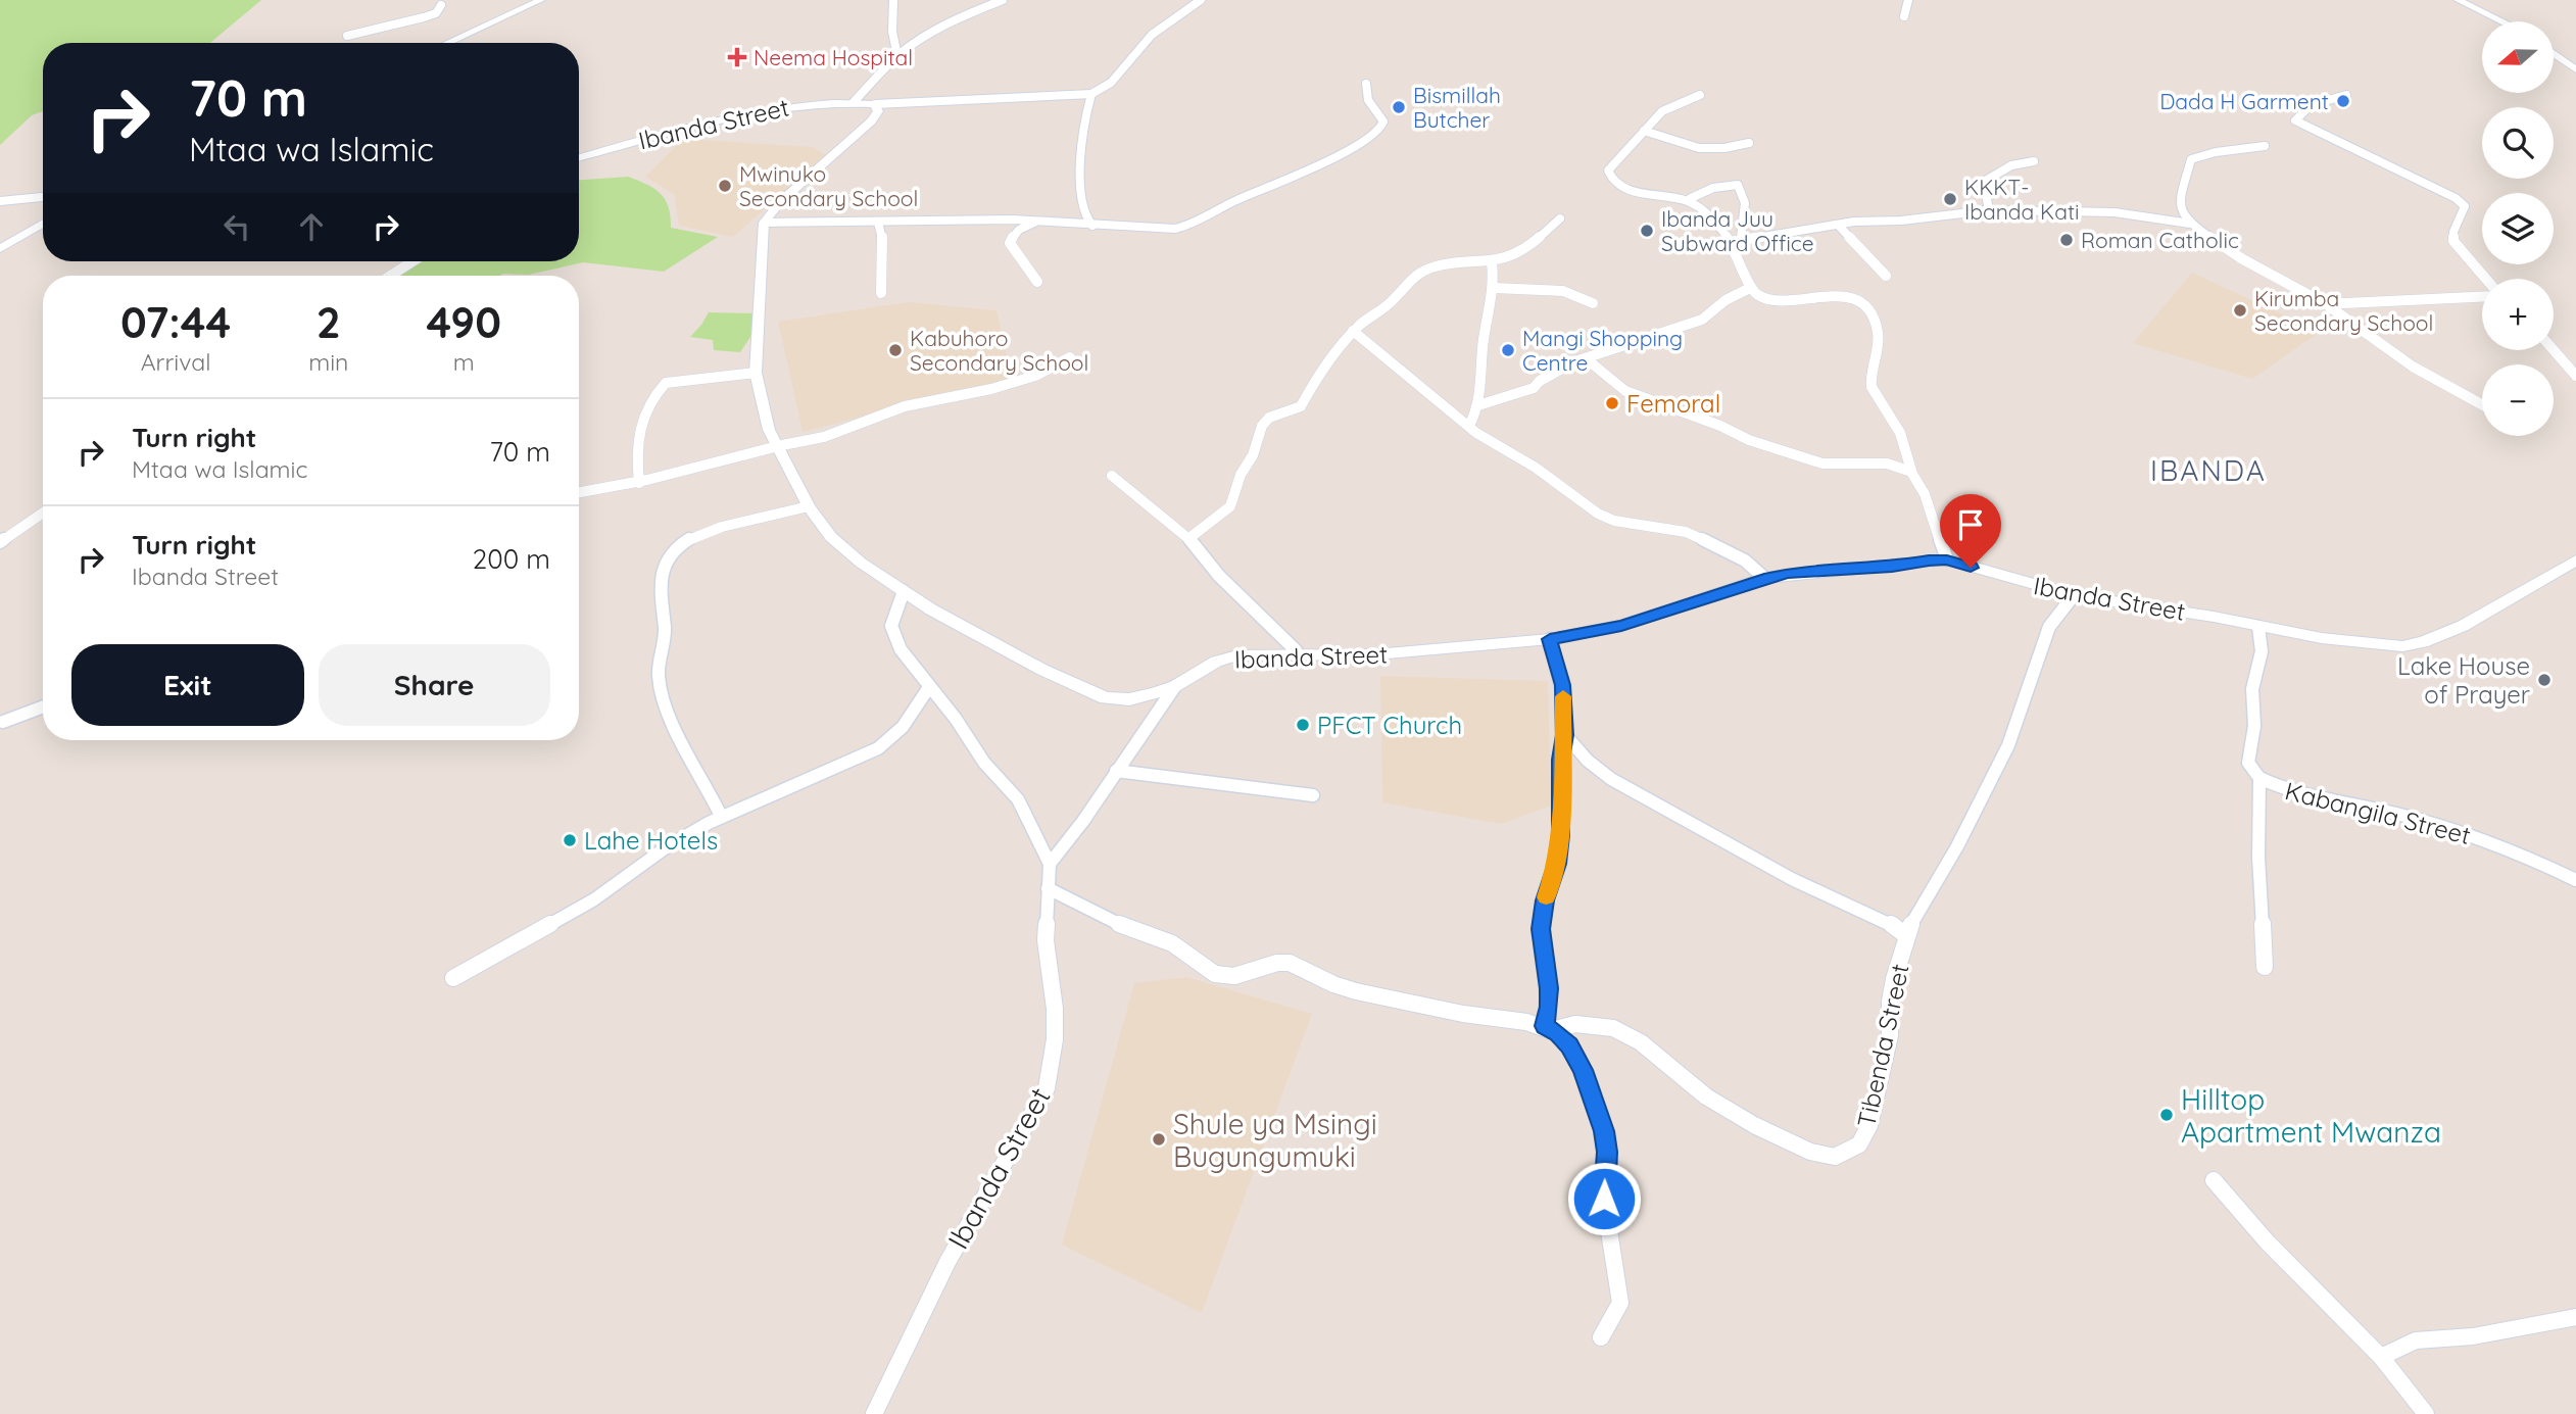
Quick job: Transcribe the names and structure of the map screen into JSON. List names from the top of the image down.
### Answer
{
  "streets": {
    "street": ["Ibanda Street", "Kabangila Street", "Tibenda Street"]
  },
  "crossings": [
    ["Ibanda Street", "Tibenda Street"]
  ],
  "districts": ["IBANDA"],
  "places": {
    "health": ["Neema Hospital"],
    "other": [
      "Dada H Garment",
      "Bismillah Butcher",
      "Mwinuko Secondary School",
      "KKKT- Ibanda Kati",
      "Ibanda Juu Subward Office",
      "Roman Catholic",
      "Kirumba Secondary School",
      "Kabuhoro Secondary School",
      "Mangi Shopping Centre",
      "Femoral",
      "Lake House of Prayer",
      "PFCT Church",
      "Lahe Hotels",
      "Hilltop Apartment Mwanza",
      "Shule ya Msingi Bugungumuki"
    ]
  },
  "north": "left",
  "page": {
    "map_buttons": ["+", "−"],
    "turn": ["70 m", "Mtaa wa Islamic"],
    "eta": [
      "07:44",
      "Arrival",
      "2",
      "min",
      "490",
      "m"
    ],
    "list": [
      {
        "name": "Turn right",
        "note": "Mtaa wa Islamic",
        "value": "70 m"
      },
      {
        "name": "Turn right",
        "note": "Ibanda Street",
        "value": "200 m"
      }
    ],
    "buttons": ["Exit", "Share"]
  }
}
